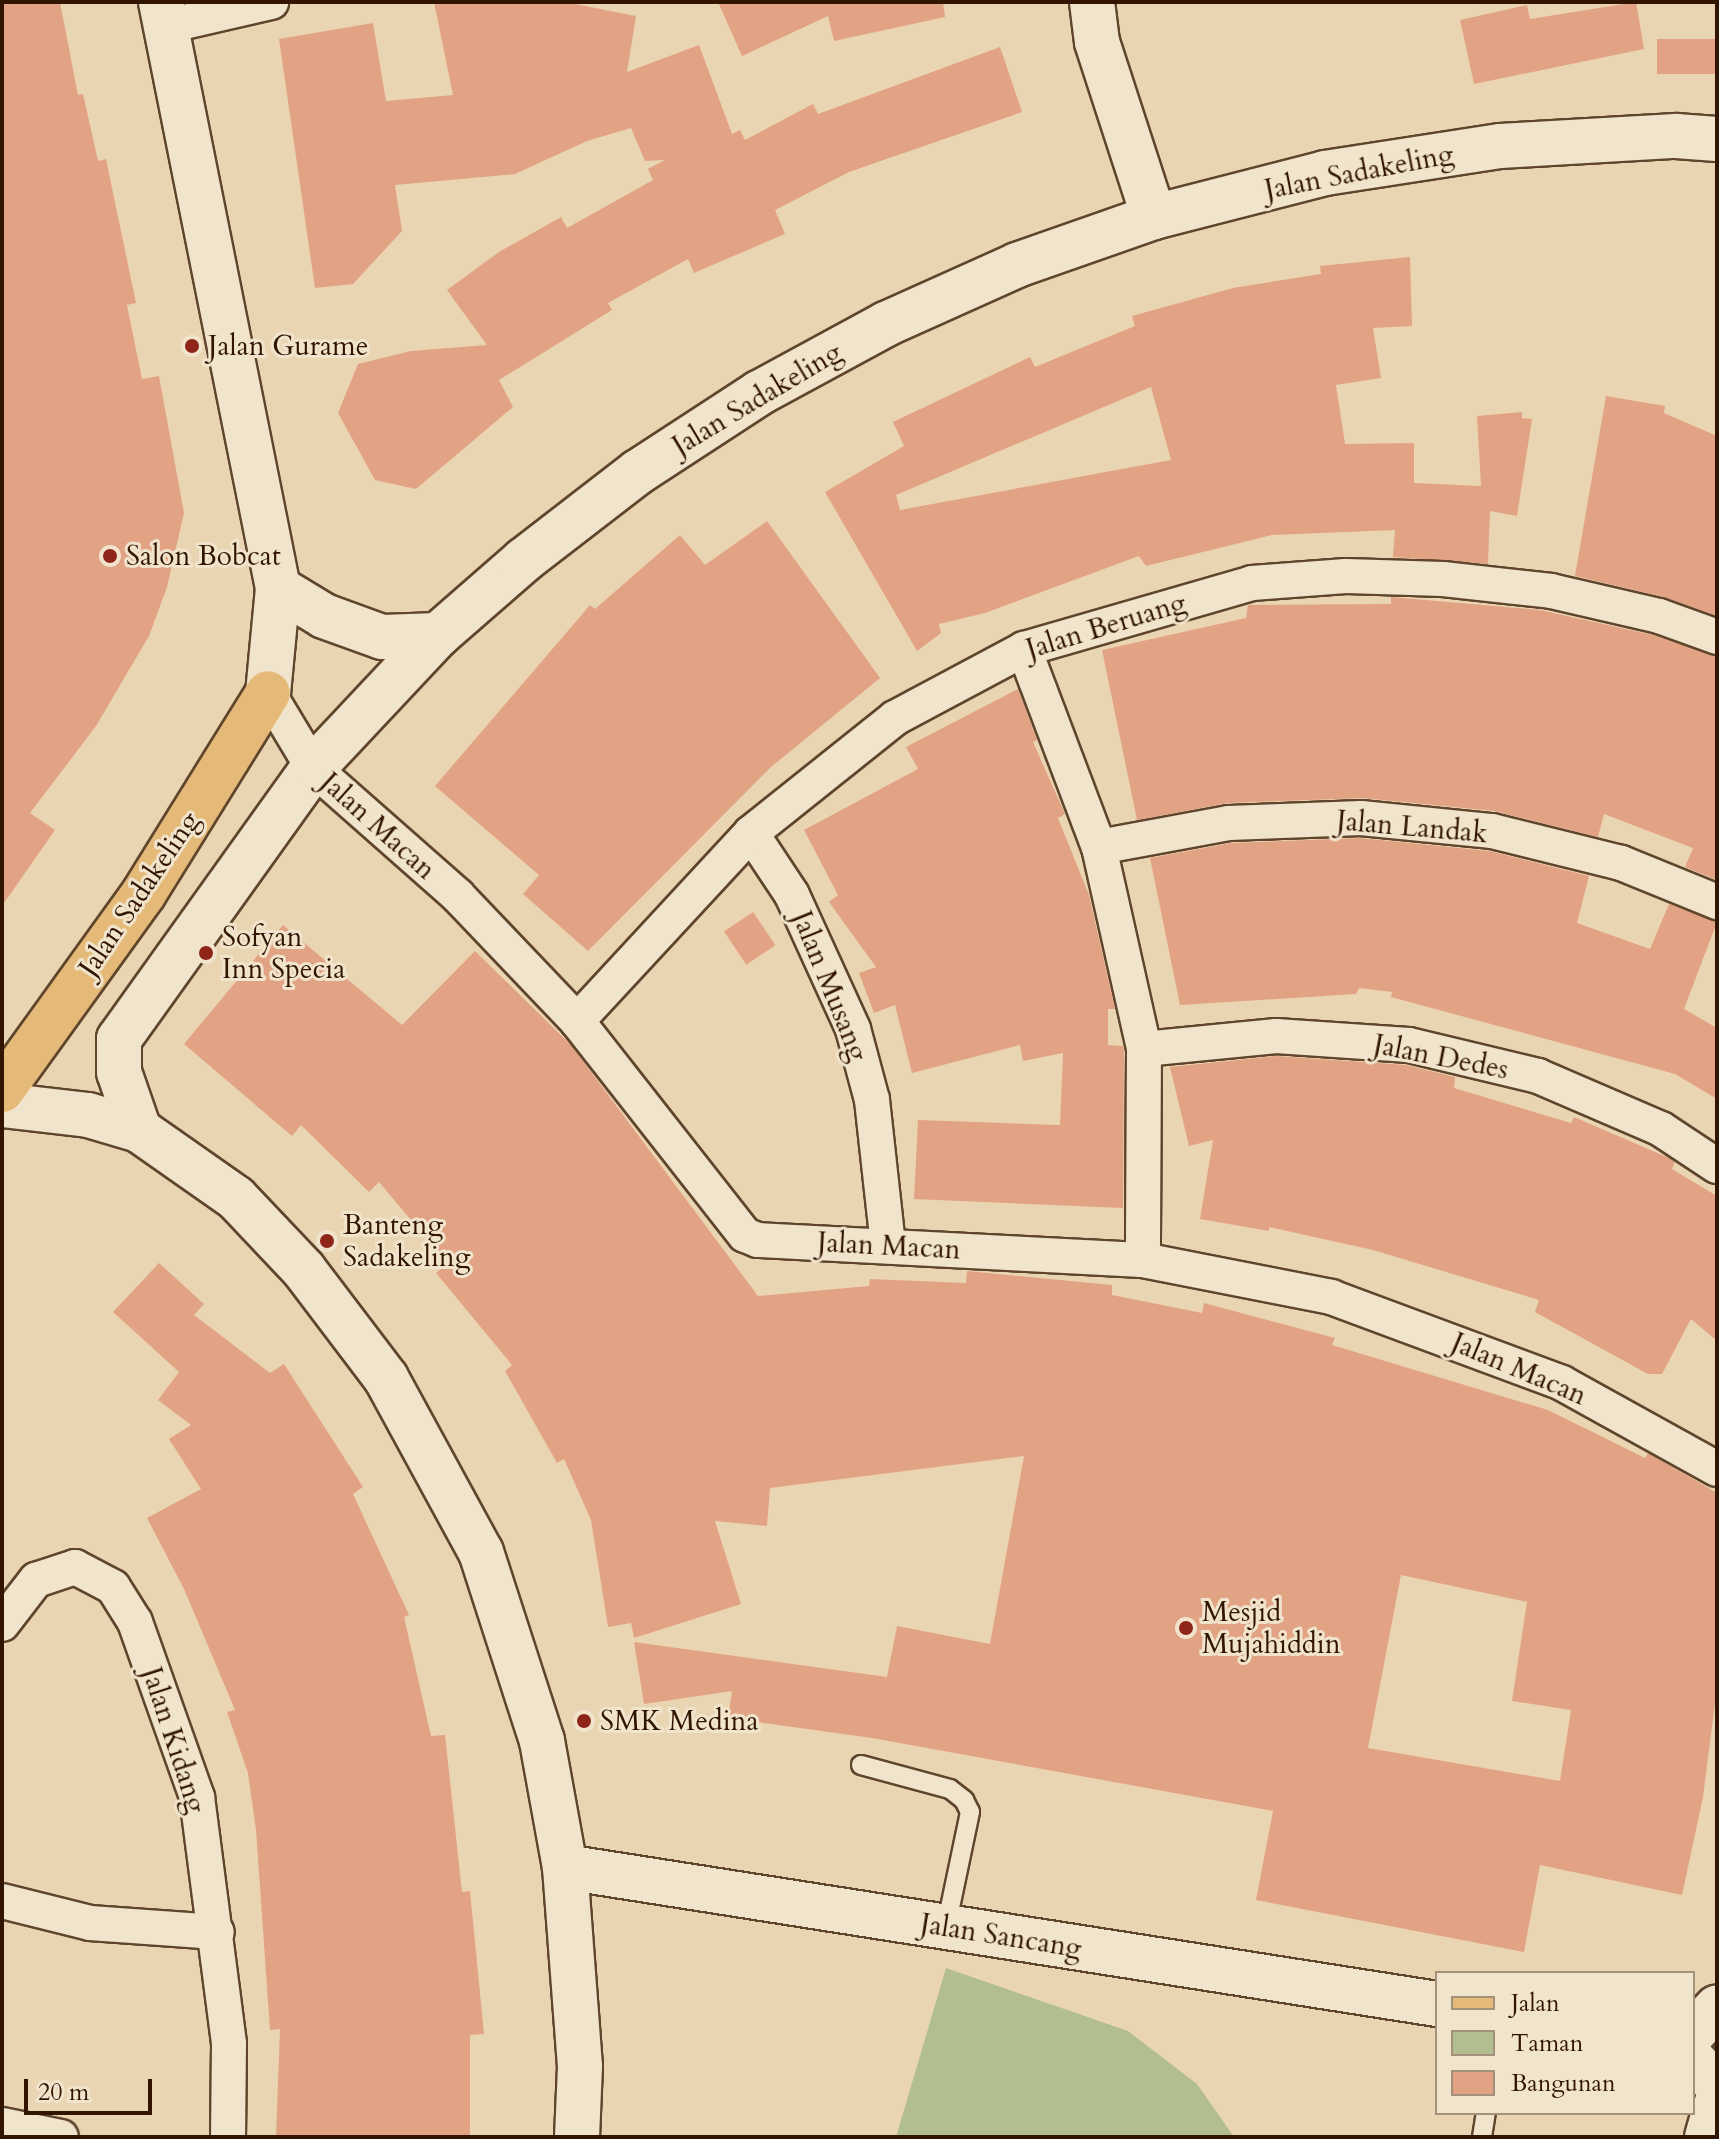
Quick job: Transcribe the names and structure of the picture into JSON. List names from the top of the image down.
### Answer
{
  "streets": {
    "main road": ["Jalan Sadakeling"],
    "street": [
      "Jalan Beruang",
      "Jalan Macan",
      "Jalan Landak",
      "Jalan Musang",
      "Jalan Dedes",
      "Jalan Kidang",
      "Jalan Sancang"
    ]
  },
  "crossings": [
    ["Jalan Sadakeling", "Jalan Macan"],
    ["Jalan Beruang", "Jalan Macan"],
    ["Jalan Beruang", "Jalan Musang"],
    ["Jalan Macan", "Jalan Musang"]
  ],
  "places": [
    "Jalan Gurame",
    "Salon Bobcat",
    "Sofyan Inn Specia",
    "Banteng Sadakeling",
    "Mesjid Mujahiddin",
    "SMK Medina"
  ],
  "legend": ["Jalan", "Taman", "Bangunan"],
  "scale_bar": "20 m"
}
